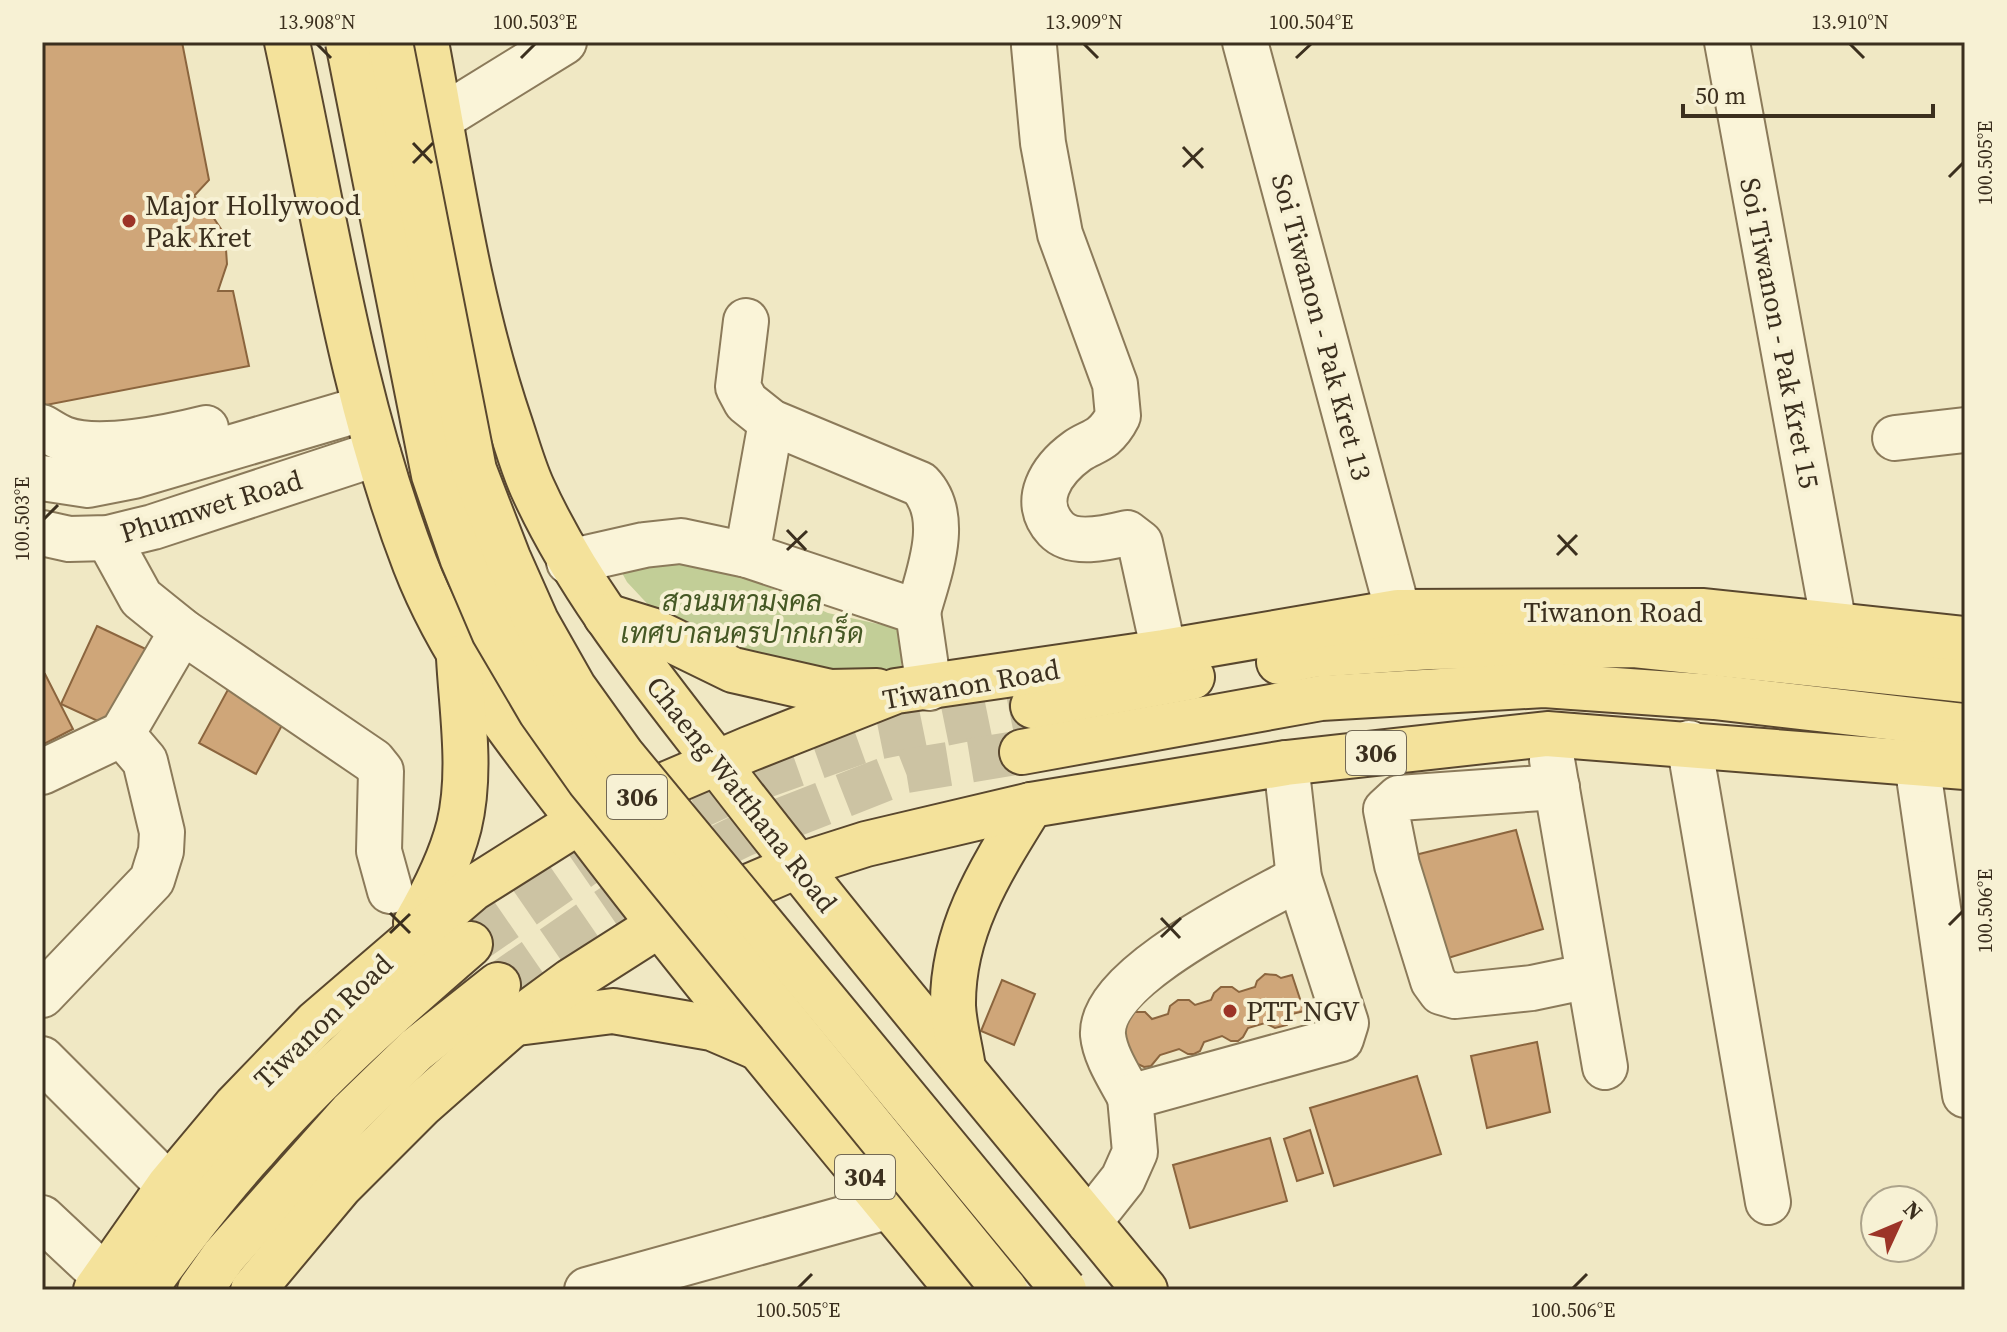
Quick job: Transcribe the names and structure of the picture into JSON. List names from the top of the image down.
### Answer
{
  "streets": {
    "main road": [
      "Tiwanon Road",
      "306",
      "Chaeng Watthana Road",
      "304"
    ],
    "street": ["Soi Tiwanon - Pak Kret 13", "Soi Tiwanon - Pak Kret 15", "Phumwet Road"]
  },
  "crossings": [
    ["Soi Tiwanon - Pak Kret 13", "Tiwanon Road"],
    ["Soi Tiwanon - Pak Kret 15", "Tiwanon Road"],
    ["Tiwanon Road", "Chaeng Watthana Road"],
    ["Tiwanon Road", "304"],
    ["306", "Chaeng Watthana Road"],
    ["306", "304"]
  ],
  "parks": ["สวนมหามงคล เทศบาลนครปากเกร็ด"],
  "places": ["Major Hollywood Pak Kret", "PTT NGV"],
  "scale_bar": "50 m",
  "north": "top right",
  "coordinates": [
    "13.908°N",
    "100.503°E",
    "13.909°N",
    "100.504°E",
    "13.910°N",
    "100.505°E",
    "100.506°E"
  ]
}
